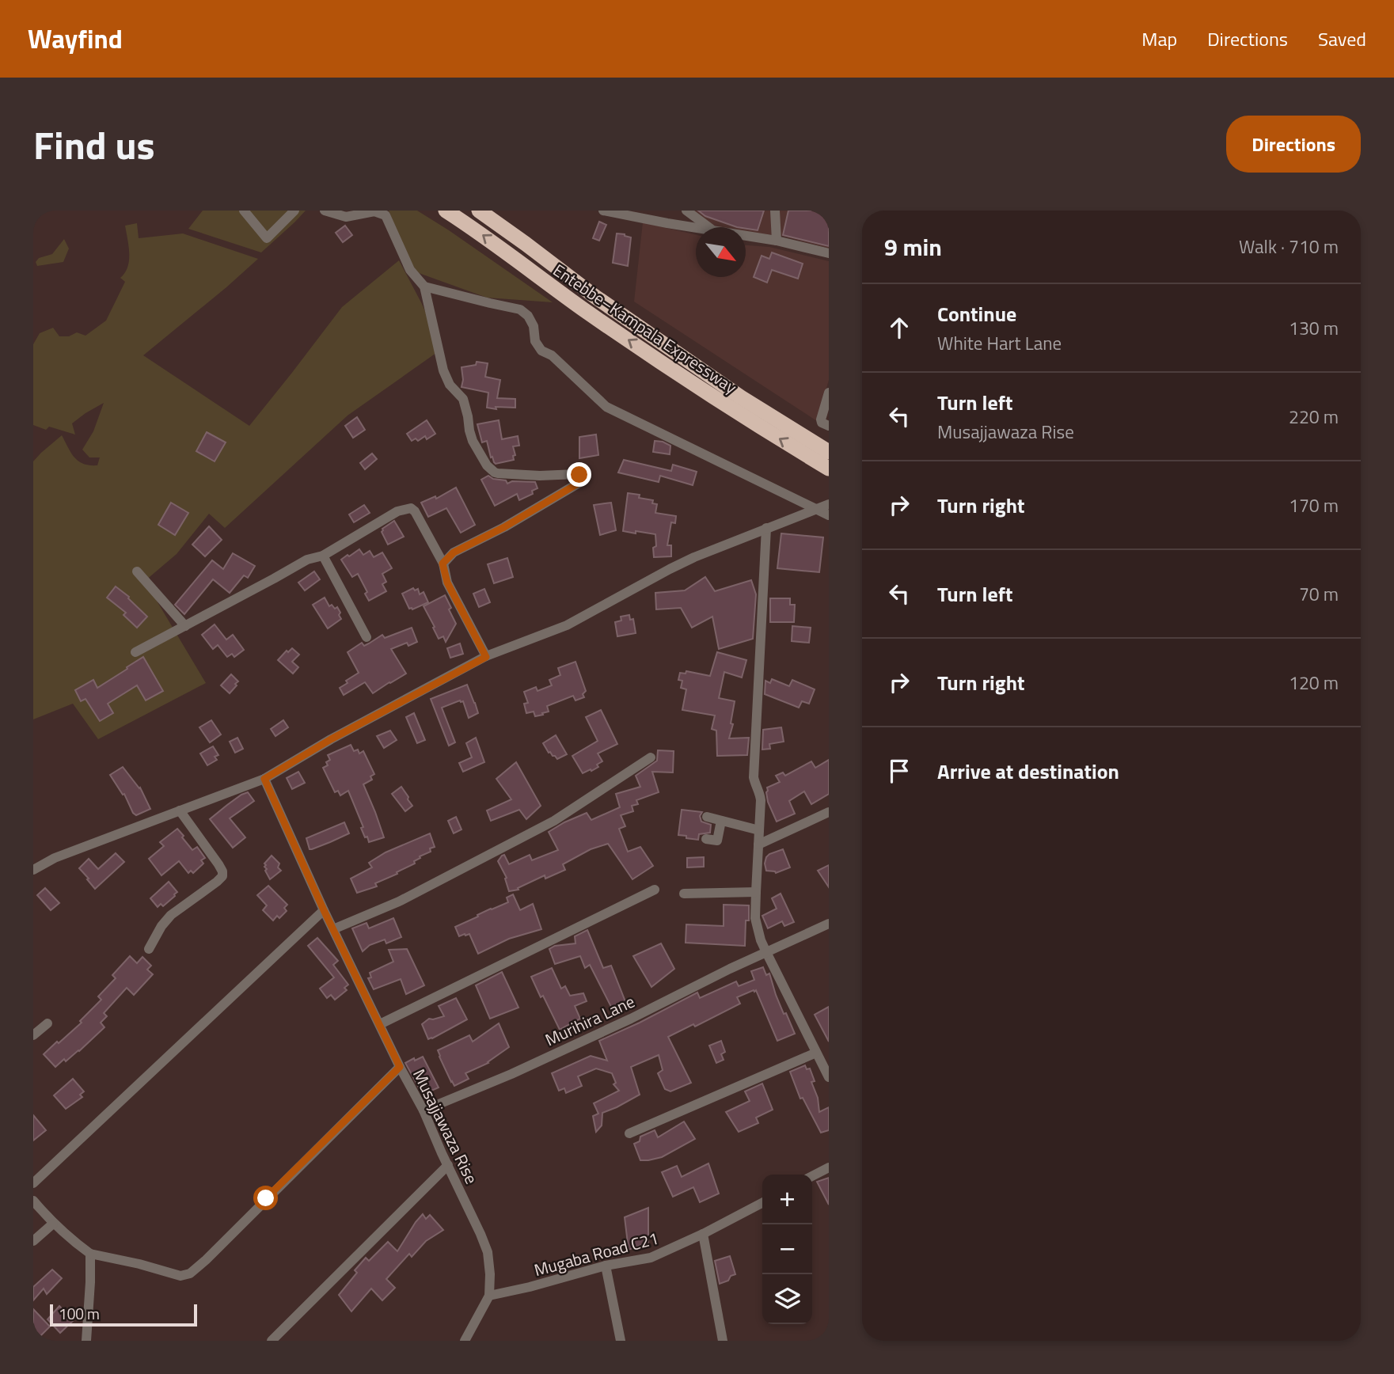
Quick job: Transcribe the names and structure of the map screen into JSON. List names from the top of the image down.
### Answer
{
  "streets": {
    "highway": ["Entebbe–Kampala Expressway"],
    "street": ["Murihira Lane", "Musajjawaza Rise", "Mugaba Road C21"]
  },
  "crossings": [
    ["Murihira Lane", "Musajjawaza Rise"],
    ["Musajjawaza Rise", "Mugaba Road C21"]
  ],
  "scale_bar": "100 m",
  "north": "bottom right",
  "page": {
    "header": "Wayfind",
    "nav": ["Map", "Directions", "Saved"],
    "title": "Find us",
    "buttons": "Directions",
    "heading": ["9 min", "Walk · 710 m"],
    "list": [
      ["Continue", "White Hart Lane", "130 m"],
      ["Turn left", "Musajjawaza Rise", "220 m"],
      ["Turn right", "170 m"],
      ["Turn left", "70 m"],
      ["Turn right", "120 m"],
      "Arrive at destination"
    ],
    "map_buttons": ["+", "−"],
    "scale": "100 m"
  }
}
